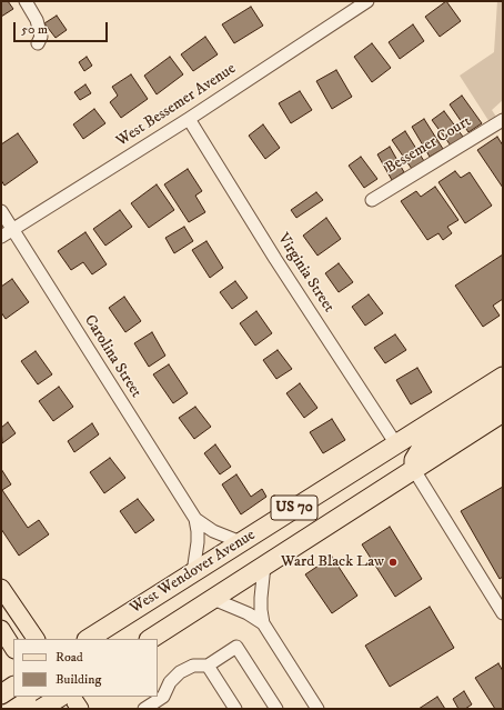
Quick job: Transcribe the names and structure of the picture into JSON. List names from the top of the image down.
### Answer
{
  "streets": {
    "highway": ["US 70", "West Wendover Avenue"],
    "street": [
      "West Bessemer Avenue",
      "Bessemer Court",
      "Virginia Street",
      "Carolina Street"
    ]
  },
  "crossings": [
    ["West Bessemer Avenue", "Virginia Street"],
    ["West Bessemer Avenue", "Carolina Street"],
    ["Virginia Street", "West Wendover Avenue"],
    ["Carolina Street", "West Wendover Avenue"]
  ],
  "places": ["Ward Black Law"],
  "legend": ["Road", "Building"],
  "scale_bar": "50 m"
}
